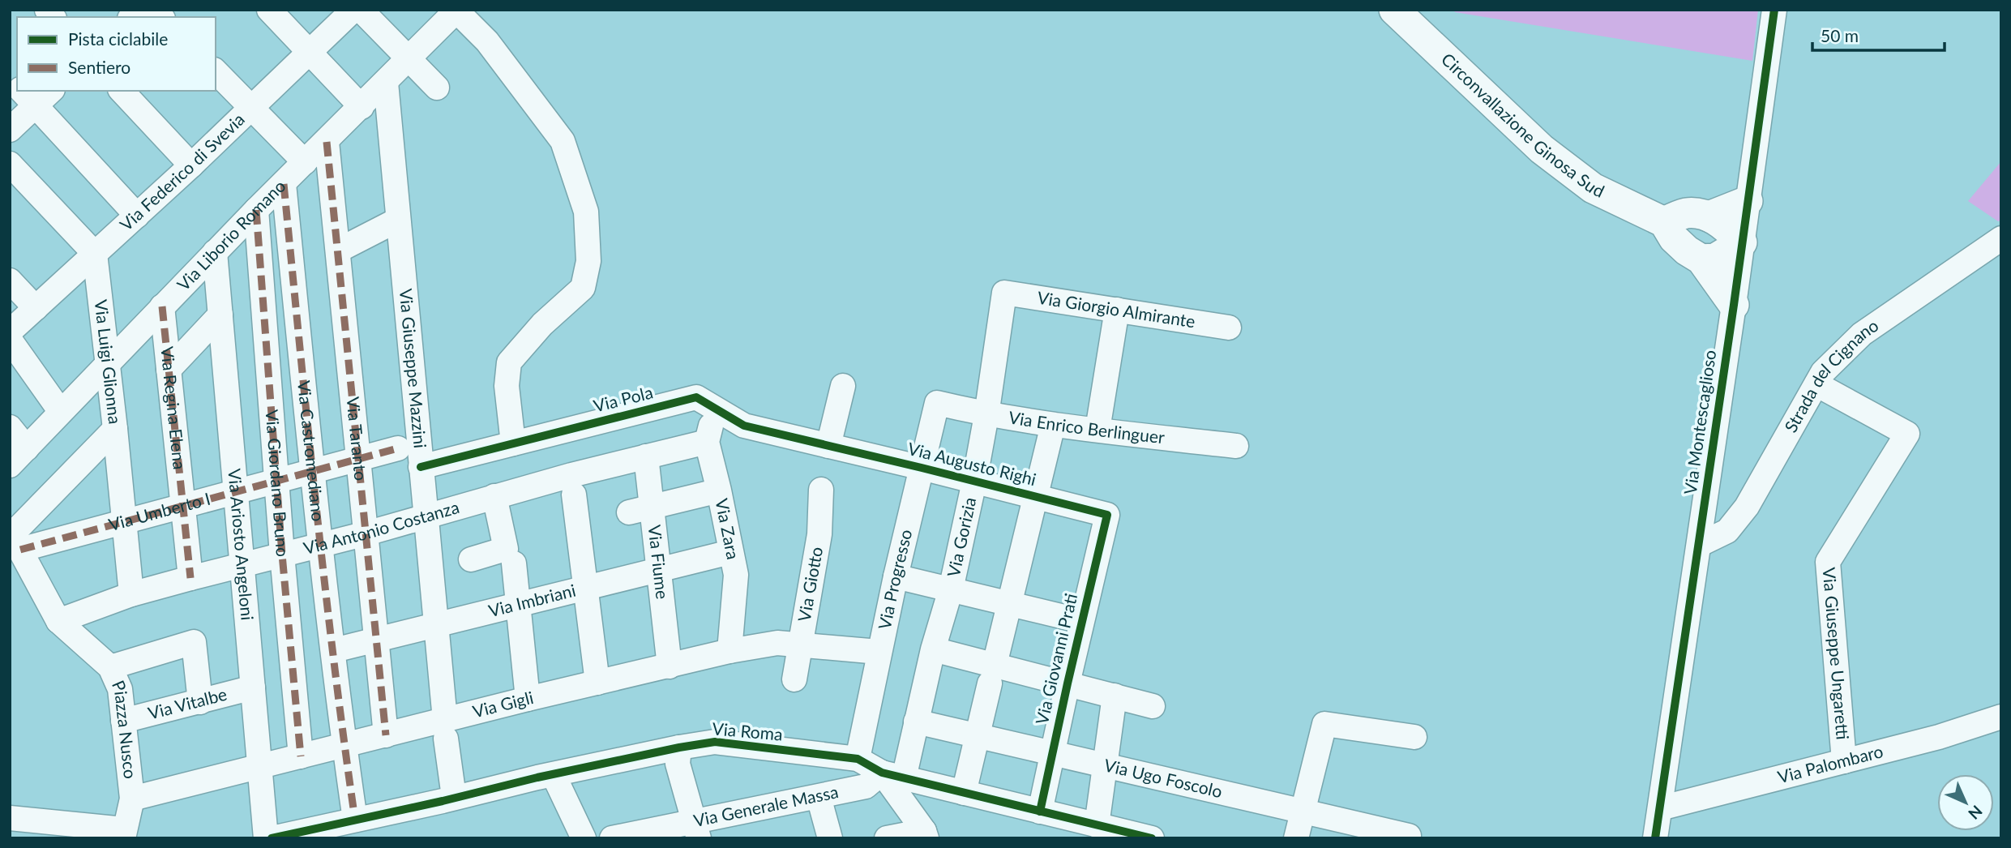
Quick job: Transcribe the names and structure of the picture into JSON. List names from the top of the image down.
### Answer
{
  "streets": {
    "main road": ["Circonvallazione Ginosa Sud"],
    "street": [
      "Via Federico di Svevia",
      "Via Liborio Romano",
      "Via Giorgio Almirante",
      "Via Luigi Glionna",
      "Via Giuseppe Mazzini",
      "Strada del Cignano",
      "Via Pola",
      "Via Regina Elena",
      "Via Montescaglioso",
      "Via Enrico Berlinguer",
      "Via Taranto",
      "Via Castromediano",
      "Via Augusto Righi",
      "Via Giordano Bruno",
      "Via Umberto I",
      "Via Antonio Costanza",
      "Via Zara",
      "Via Gorizia",
      "Via Ariosto Angeloni",
      "Via Fiume",
      "Via Progresso",
      "Via Giotto",
      "Via Imbriani",
      "Via Giuseppe Ungaretti",
      "Via Giovanni Prati",
      "Via Vitalbe",
      "Via Gigli",
      "Piazza Nusco",
      "Via Roma",
      "Via Palombaro",
      "Via Ugo Foscolo",
      "Via Generale Massa"
    ]
  },
  "crossings": [
    ["Circonvallazione Ginosa Sud", "Via Montescaglioso"],
    ["Via Federico di Svevia", "Via Luigi Glionna"],
    ["Via Liborio Romano", "Via Luigi Glionna"],
    ["Via Liborio Romano", "Via Giuseppe Mazzini"],
    ["Via Liborio Romano", "Via Regina Elena"],
    ["Via Liborio Romano", "Via Taranto"],
    ["Via Liborio Romano", "Via Castromediano"],
    ["Via Liborio Romano", "Via Giordano Bruno"],
    ["Via Liborio Romano", "Via Ariosto Angeloni"],
    ["Via Giorgio Almirante", "Via Gorizia"],
    ["Via Luigi Glionna", "Via Umberto I"],
    ["Via Luigi Glionna", "Via Antonio Costanza"],
    ["Via Giuseppe Mazzini", "Via Pola"],
    ["Via Giuseppe Mazzini", "Via Antonio Costanza"],
    ["Via Giuseppe Mazzini", "Via Imbriani"],
    ["Via Giuseppe Mazzini", "Via Gigli"],
    ["Via Giuseppe Mazzini", "Via Roma"],
    ["Strada del Cignano", "Via Montescaglioso"],
    ["Strada del Cignano", "Via Giuseppe Ungaretti"],
    ["Via Pola", "Via Augusto Righi"],
    ["Via Pola", "Via Zara"],
    ["Via Regina Elena", "Via Umberto I"],
    ["Via Regina Elena", "Via Antonio Costanza"],
    ["Via Montescaglioso", "Via Palombaro"],
    ["Via Enrico Berlinguer", "Via Gorizia"],
    ["Via Enrico Berlinguer", "Via Progresso"],
    ["Via Taranto", "Via Umberto I"],
    ["Via Taranto", "Via Antonio Costanza"],
    ["Via Taranto", "Via Imbriani"],
    ["Via Taranto", "Via Gigli"],
    ["Via Castromediano", "Via Umberto I"],
    ["Via Castromediano", "Via Antonio Costanza"],
    ["Via Castromediano", "Via Imbriani"],
    ["Via Castromediano", "Via Gigli"],
    ["Via Castromediano", "Via Roma"],
    ["Via Augusto Righi", "Via Gorizia"],
    ["Via Augusto Righi", "Via Progresso"],
    ["Via Augusto Righi", "Via Giovanni Prati"],
    ["Via Giordano Bruno", "Via Umberto I"],
    ["Via Giordano Bruno", "Via Antonio Costanza"],
    ["Via Giordano Bruno", "Via Gigli"],
    ["Via Umberto I", "Via Ariosto Angeloni"],
    ["Via Umberto I", "Piazza Nusco"],
    ["Via Antonio Costanza", "Via Zara"],
    ["Via Antonio Costanza", "Via Ariosto Angeloni"],
    ["Via Antonio Costanza", "Via Fiume"],
    ["Via Antonio Costanza", "Piazza Nusco"],
    ["Via Zara", "Via Imbriani"],
    ["Via Zara", "Via Gigli"],
    ["Via Gorizia", "Via Roma"],
    ["Via Gorizia", "Via Ugo Foscolo"],
    ["Via Gorizia", "Via Generale Massa"],
    ["Via Ariosto Angeloni", "Via Vitalbe"],
    ["Via Ariosto Angeloni", "Via Gigli"],
    ["Via Fiume", "Via Imbriani"],
    ["Via Fiume", "Via Gigli"],
    ["Via Progresso", "Via Gigli"],
    ["Via Progresso", "Via Roma"],
    ["Via Giotto", "Via Gigli"],
    ["Via Giuseppe Ungaretti", "Via Palombaro"],
    ["Via Giovanni Prati", "Via Roma"],
    ["Via Giovanni Prati", "Via Ugo Foscolo"],
    ["Via Vitalbe", "Piazza Nusco"],
    ["Via Gigli", "Piazza Nusco"],
    ["Via Roma", "Via Generale Massa"]
  ],
  "legend": ["Pista ciclabile", "Sentiero"],
  "scale_bar": "50 m",
  "north": "bottom right"
}
